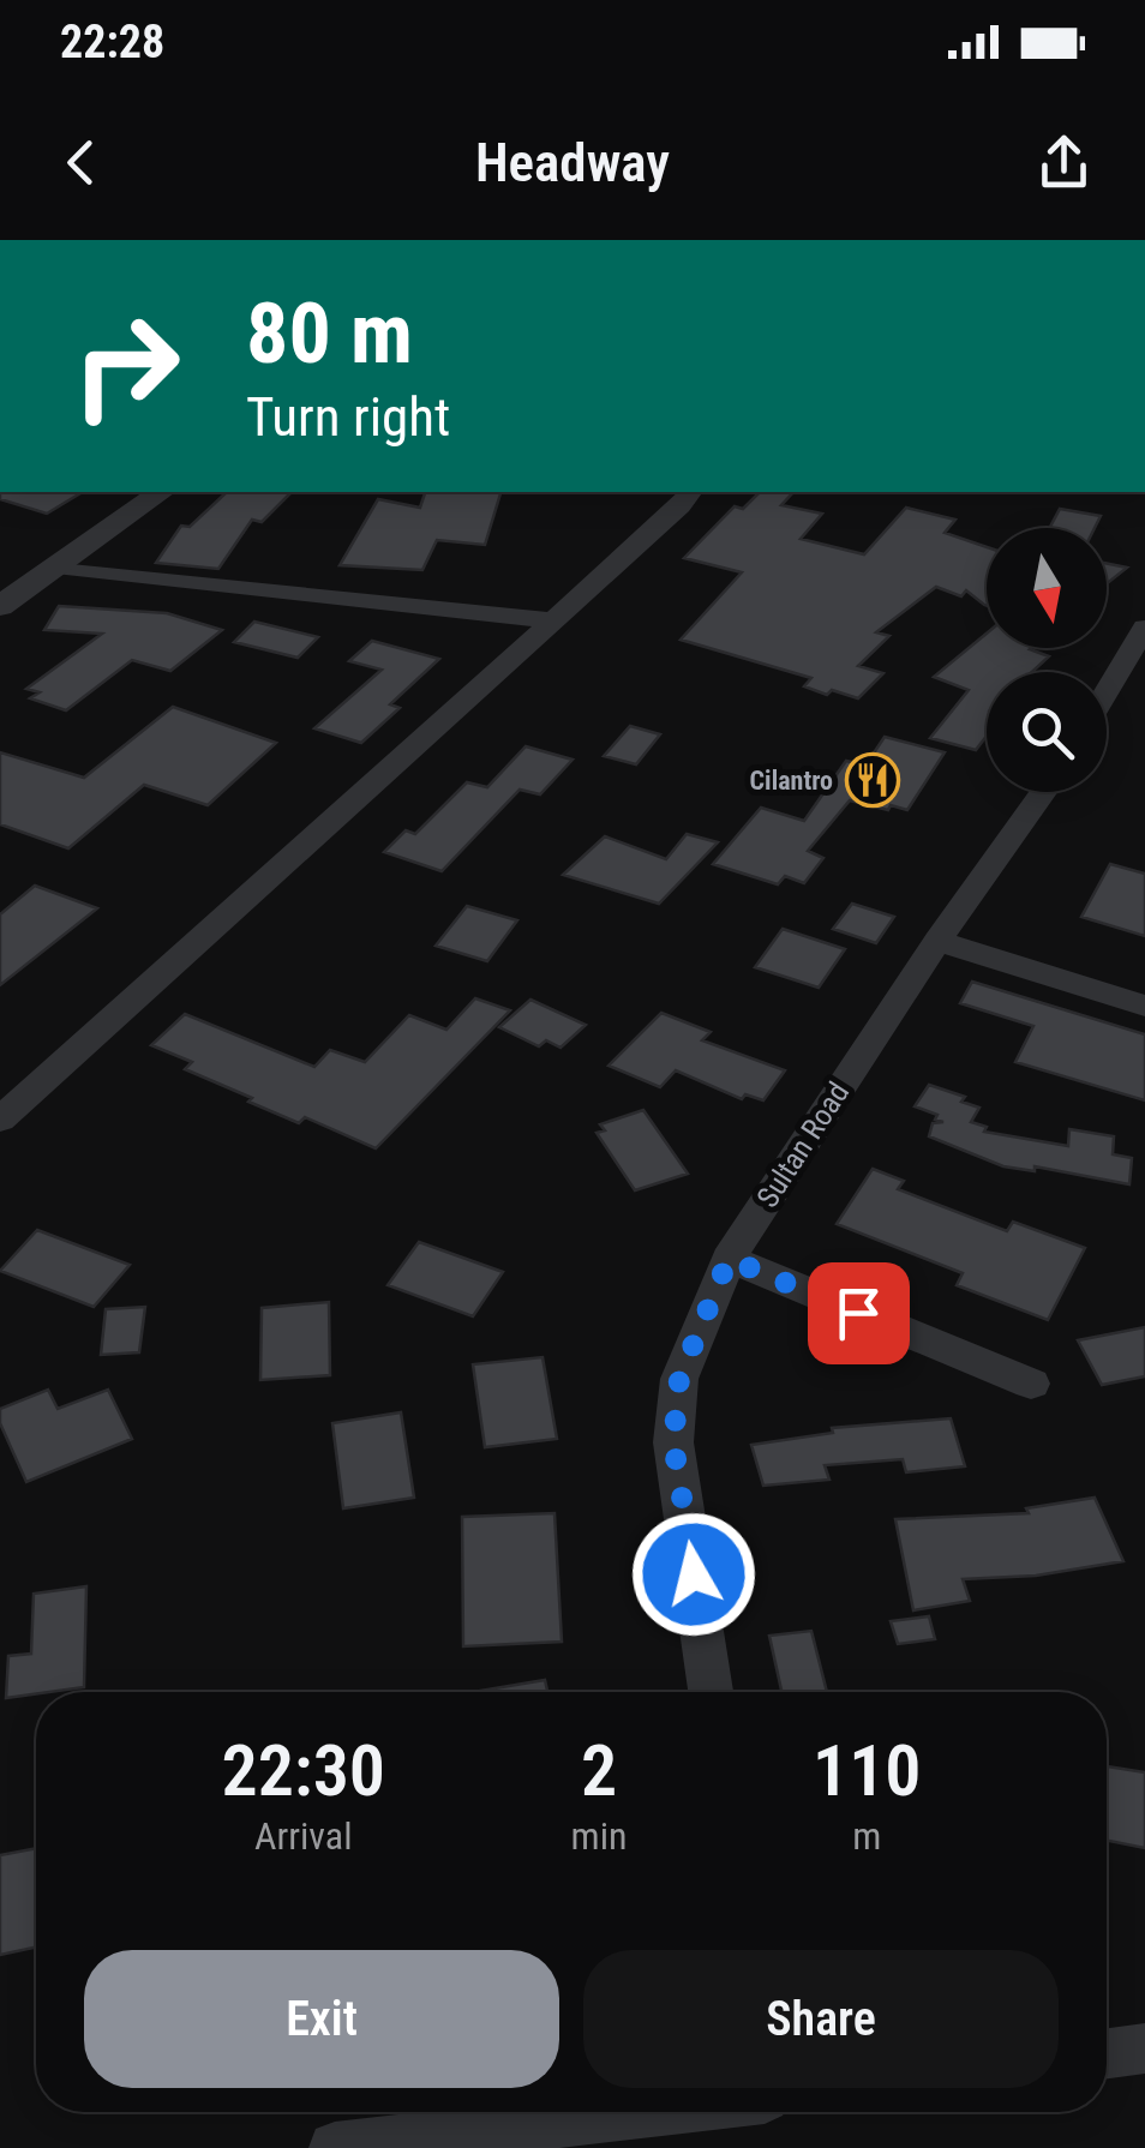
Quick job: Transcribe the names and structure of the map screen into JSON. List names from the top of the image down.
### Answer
{
  "streets": {
    "street": ["Sultan Road"]
  },
  "places": {
    "restaurant": ["Cilantro"]
  },
  "north": "bottom",
  "page": {
    "status": "22:28",
    "header": "Headway",
    "turn": ["80 m", "Turn right"],
    "eta": [
      "22:30",
      "Arrival",
      "2",
      "min",
      "110",
      "m"
    ],
    "buttons": ["Exit", "Share"]
  }
}
